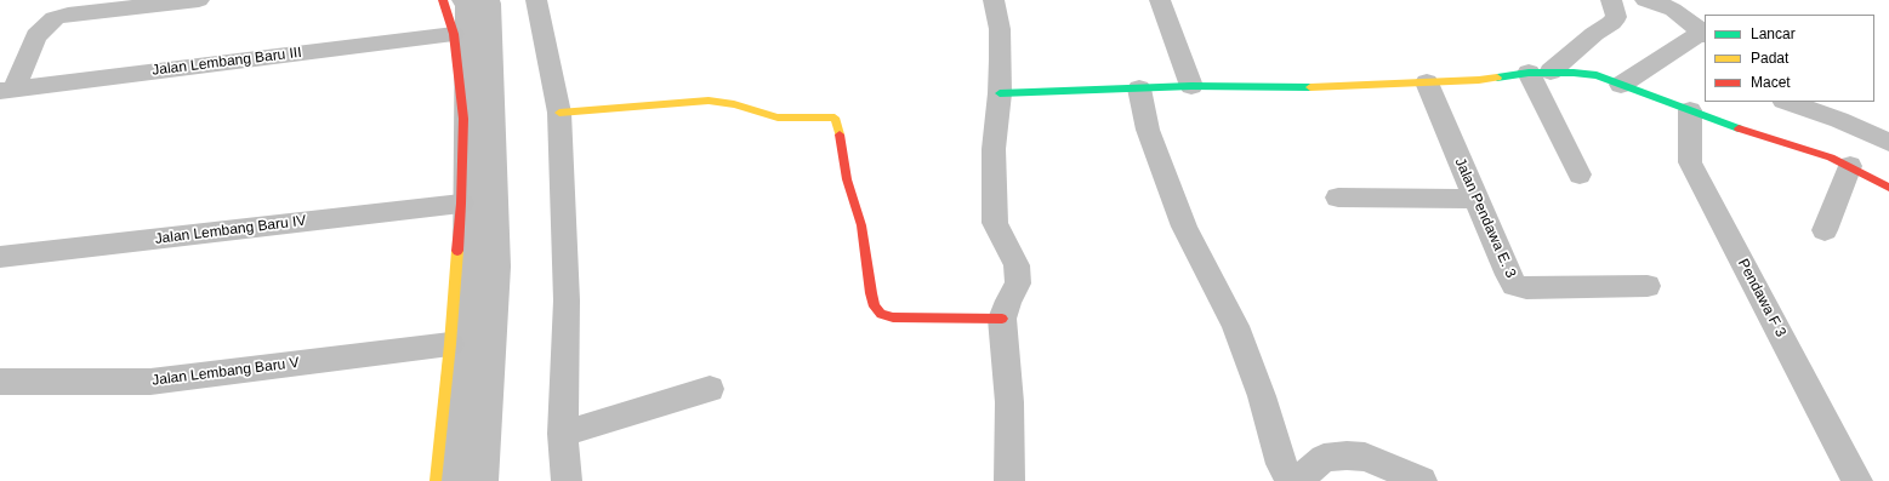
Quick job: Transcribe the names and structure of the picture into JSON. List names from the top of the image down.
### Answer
{
  "streets": {
    "street": [
      "Jalan Lembang Baru III",
      "Jalan Pendawa E. 3",
      "Jalan Lembang Baru IV",
      "Pendawa F 3",
      "Jalan Lembang Baru V"
    ]
  },
  "legend": ["Lancar", "Padat", "Macet"]
}
